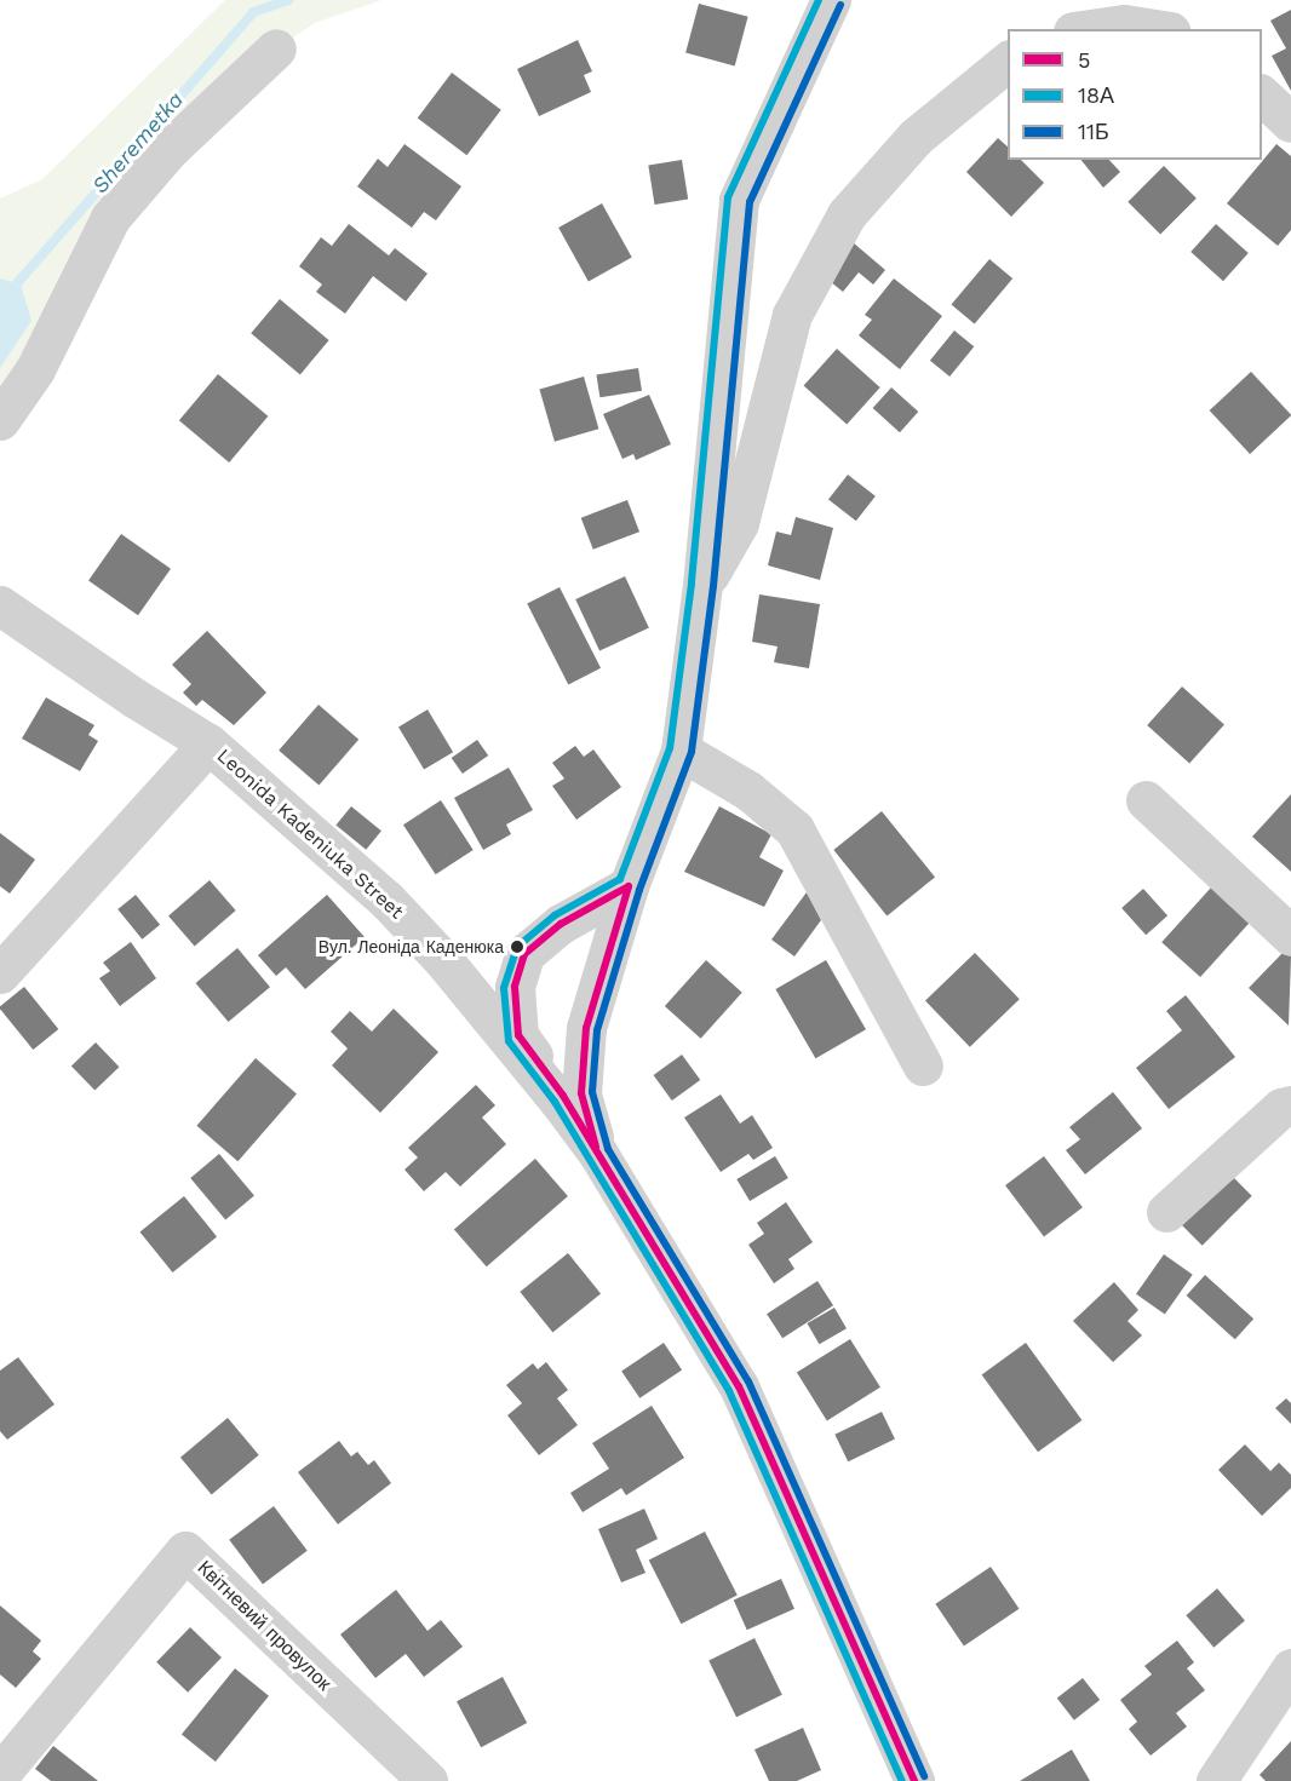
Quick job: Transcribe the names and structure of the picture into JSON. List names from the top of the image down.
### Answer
{
  "streets": {
    "street": ["Leonida Kadeniuka Street", "Квітневий провулок"]
  },
  "water": ["Sheremetka"],
  "places": ["Вул. Леоніда Каденюка"],
  "lines": ["transit line 18А", "transit line 11Б", "transit line 5"],
  "legend": ["5", "18А", "11Б"]
}
